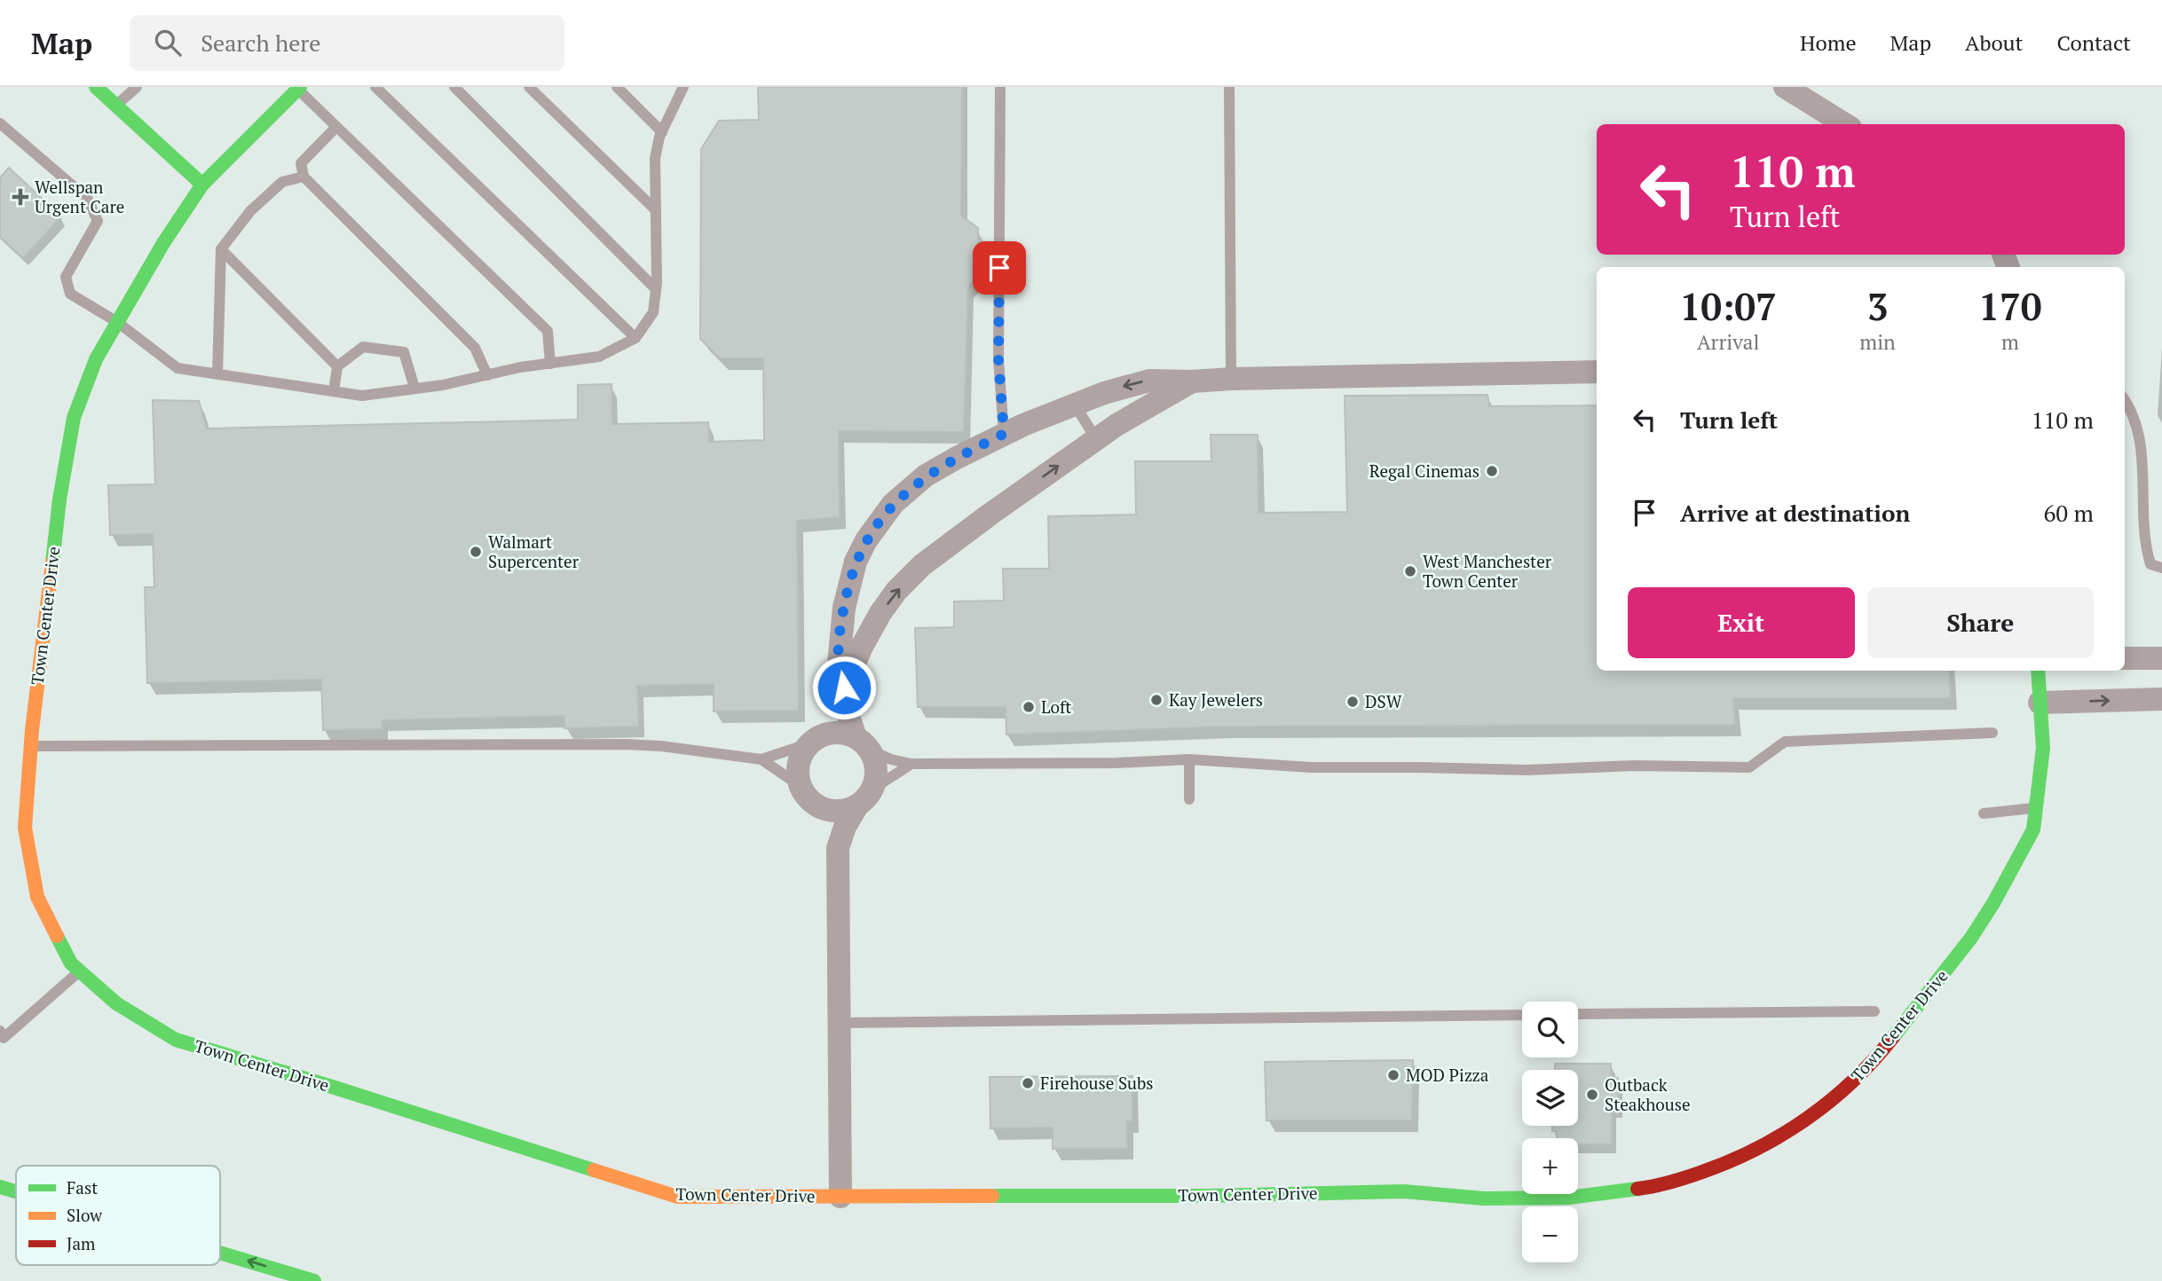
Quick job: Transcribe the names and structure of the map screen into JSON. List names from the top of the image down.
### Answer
{
  "streets": {
    "main road": ["Town Center Drive"]
  },
  "places": {
    "health": ["Wellspan Urgent Care"],
    "other": [
      "Regal Cinemas",
      "Walmart Supercenter",
      "West Manchester Town Center",
      "Kay Jewelers",
      "DSW",
      "Loft",
      "MOD Pizza",
      "Firehouse Subs",
      "Outback Steakhouse"
    ]
  },
  "legend": ["Fast", "Slow", "Jam"],
  "page": {
    "header": "Map",
    "search": "Search here",
    "nav": [
      "Home",
      "Map",
      "About",
      "Contact"
    ],
    "turn": ["110 m", "Turn left"],
    "eta": [
      "10:07",
      "Arrival",
      "3",
      "min",
      "170",
      "m"
    ],
    "list": [
      {
        "name": "Turn left",
        "value": "110 m"
      },
      {
        "name": "Arrive at destination",
        "value": "60 m"
      }
    ],
    "buttons": ["Exit", "Share"],
    "map_buttons": ["+", "−"]
  }
}
